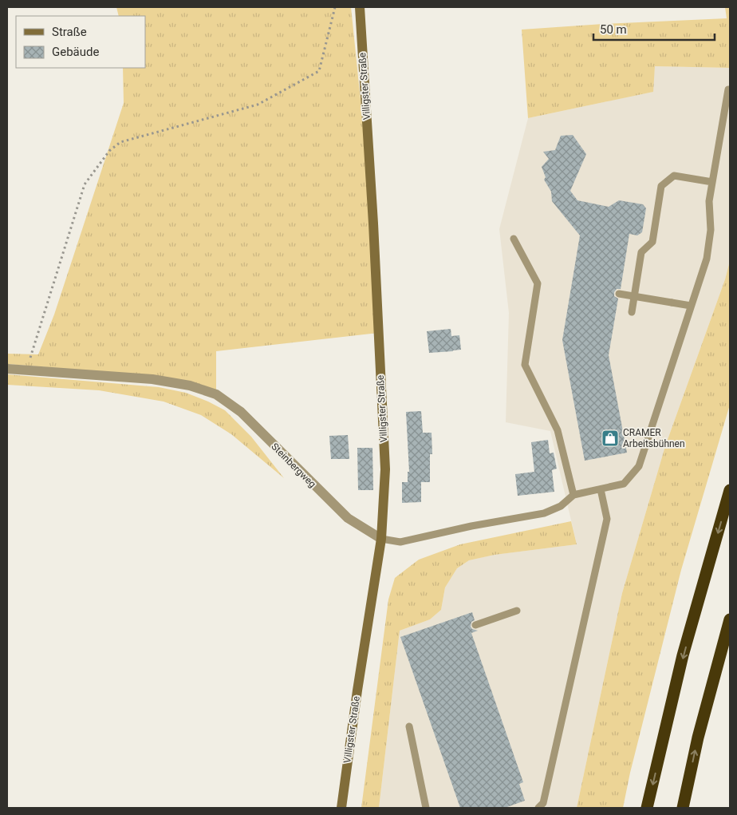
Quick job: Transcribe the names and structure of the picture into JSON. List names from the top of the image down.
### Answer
{
  "streets": {
    "main road": ["Villigster Straße"],
    "street": ["Steinbergweg"]
  },
  "crossings": [
    ["Villigster Straße", "Steinbergweg"]
  ],
  "places": {
    "shop": ["CRAMER Arbeitsbühnen"]
  },
  "legend": ["Straße", "Gebäude"],
  "scale_bar": "50 m"
}
